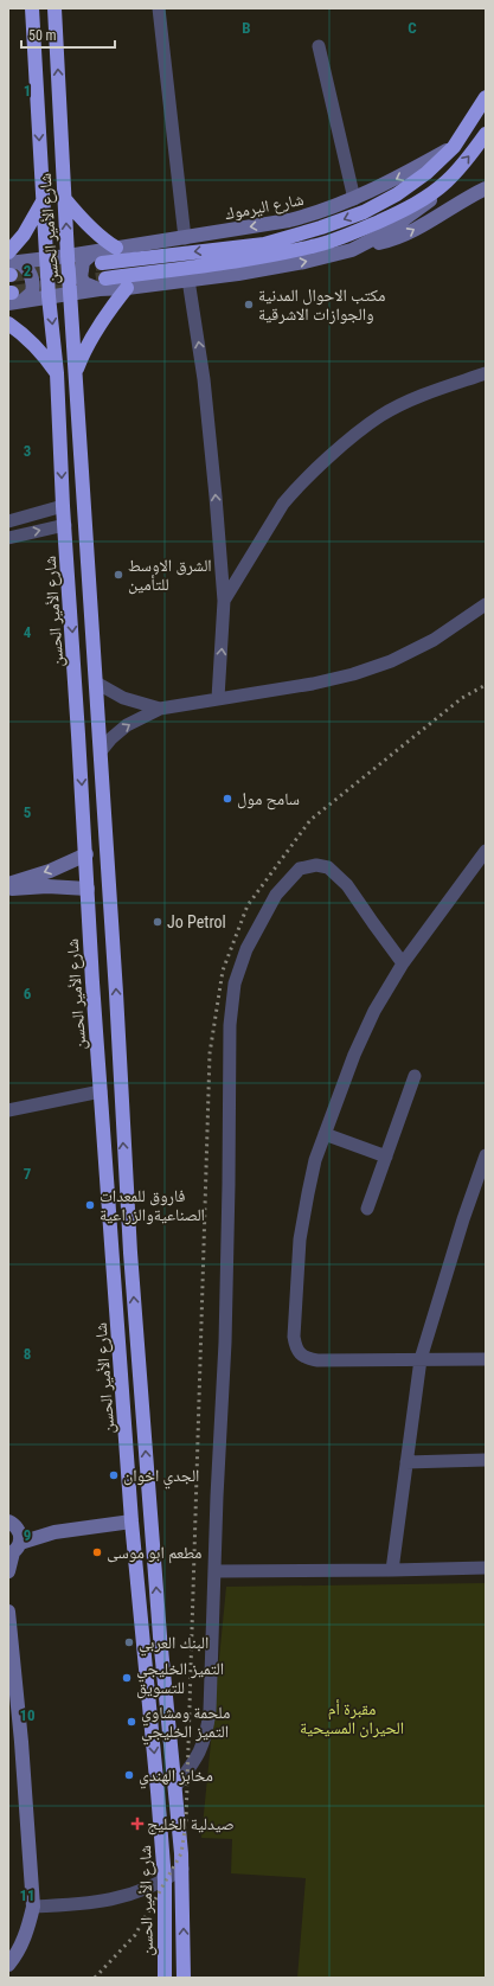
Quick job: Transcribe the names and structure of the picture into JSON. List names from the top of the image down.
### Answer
{
  "streets": {
    "highway": ["شارع اليرموك", "شارع الأمير الحسن"]
  },
  "crossings": [
    ["شارع اليرموك", "شارع الأمير الحسن"]
  ],
  "parks": ["مقبرة أم الحيران المسيحية"],
  "places": {
    "other": [
      "مكتب الاحوال المدنية والجوازات الاشرقية",
      "الشرق الاوسط للتأمين",
      "سامح مول",
      "Jo Petrol",
      "فاروق للمعدات الصناعيةوالزراعية",
      "الجدي اخوان",
      "مطعم ابو موسى",
      "البنك العربي",
      "التميز الخليجي للتسويق",
      "ملحمة ومشاوي التميز الخليجي",
      "مخابز الهندي"
    ],
    "health": ["صيدلية الخليج"]
  },
  "scale_bar": "50 m",
  "grid": {
    "columns": ["B", "C"],
    "rows": [
      "1",
      "2",
      "3",
      "4",
      "5",
      "6",
      "7",
      "8",
      "9",
      "10",
      "11"
    ]
  }
}
